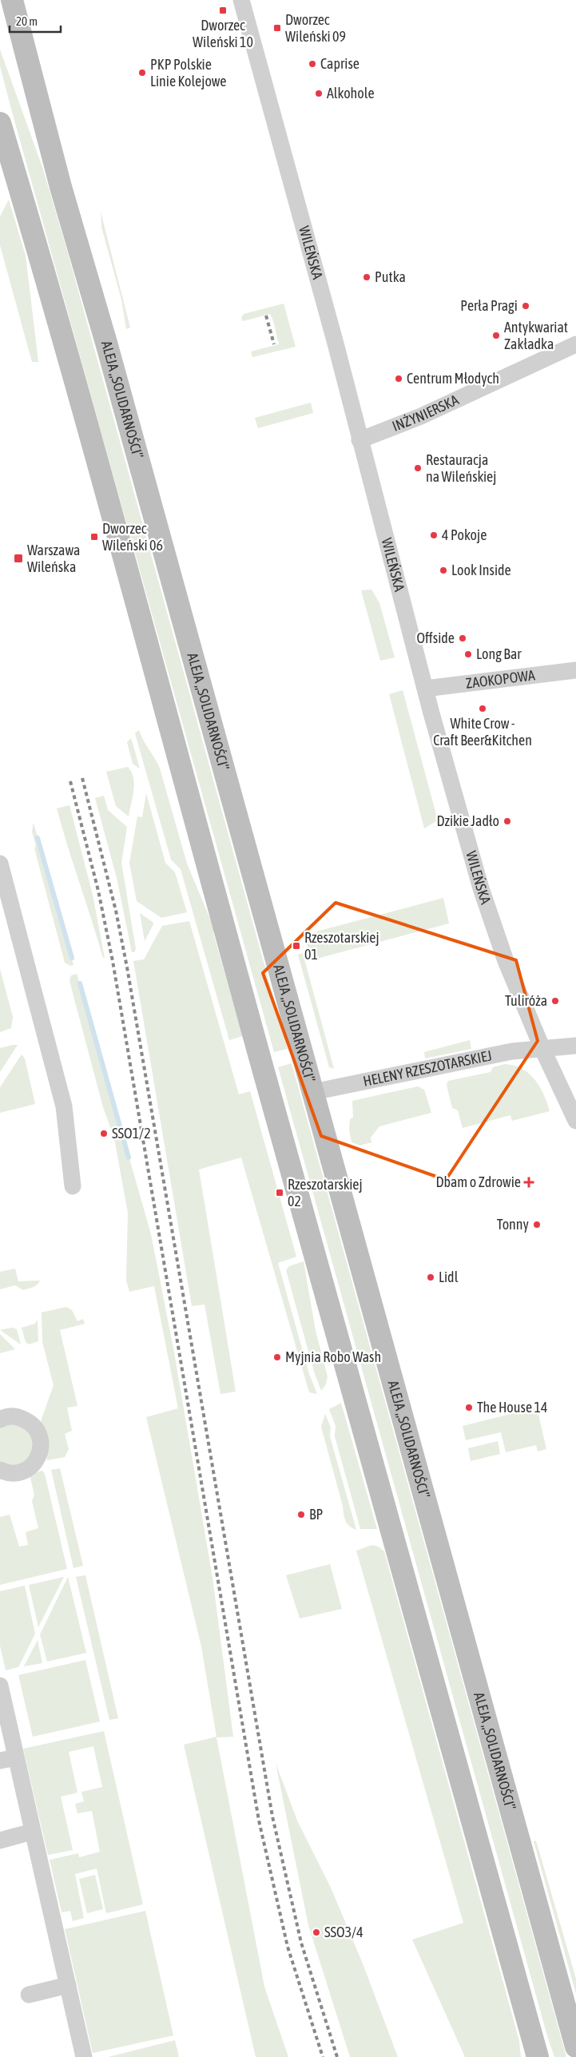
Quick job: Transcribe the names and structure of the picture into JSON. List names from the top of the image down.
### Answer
{
  "streets": {
    "main road": ["ALEJA „SOLIDARNOŚCI”"],
    "street": [
      "WILEŃSKA",
      "INŻYNIERSKA",
      "ZAOKOPOWA",
      "HELENY RZESZOTARSKIEJ"
    ]
  },
  "crossings": [
    ["WILEŃSKA", "INŻYNIERSKA"],
    ["WILEŃSKA", "ZAOKOPOWA"],
    ["WILEŃSKA", "HELENY RZESZOTARSKIEJ"],
    ["ALEJA „SOLIDARNOŚCI”", "HELENY RZESZOTARSKIEJ"]
  ],
  "places": {
    "transit": [
      "Dworzec Wileński 10",
      "Dworzec Wileński 09",
      "Dworzec Wileński 06",
      "Warszawa Wileńska",
      "Rzeszotarskiej 01",
      "Rzeszotarskiej 02"
    ],
    "other": [
      "Caprise",
      "PKP Polskie Linie Kolejowe",
      "Alkohole",
      "Putka",
      "Perła Pragi",
      "Antykwariat Zakładka",
      "Centrum Młodych",
      "Restauracja na Wileńskiej",
      "4 Pokoje",
      "Look Inside",
      "Offside",
      "Long Bar",
      "White Crow - Craft Beer&Kitchen",
      "Dzikie Jadło",
      "Tuliróża",
      "SSO1/2",
      "Tonny",
      "Lidl",
      "Myjnia Robo Wash",
      "The House 14",
      "BP",
      "SSO3/4"
    ],
    "health": ["Dbam o Zdrowie"]
  },
  "scale_bar": "20 m"
}
